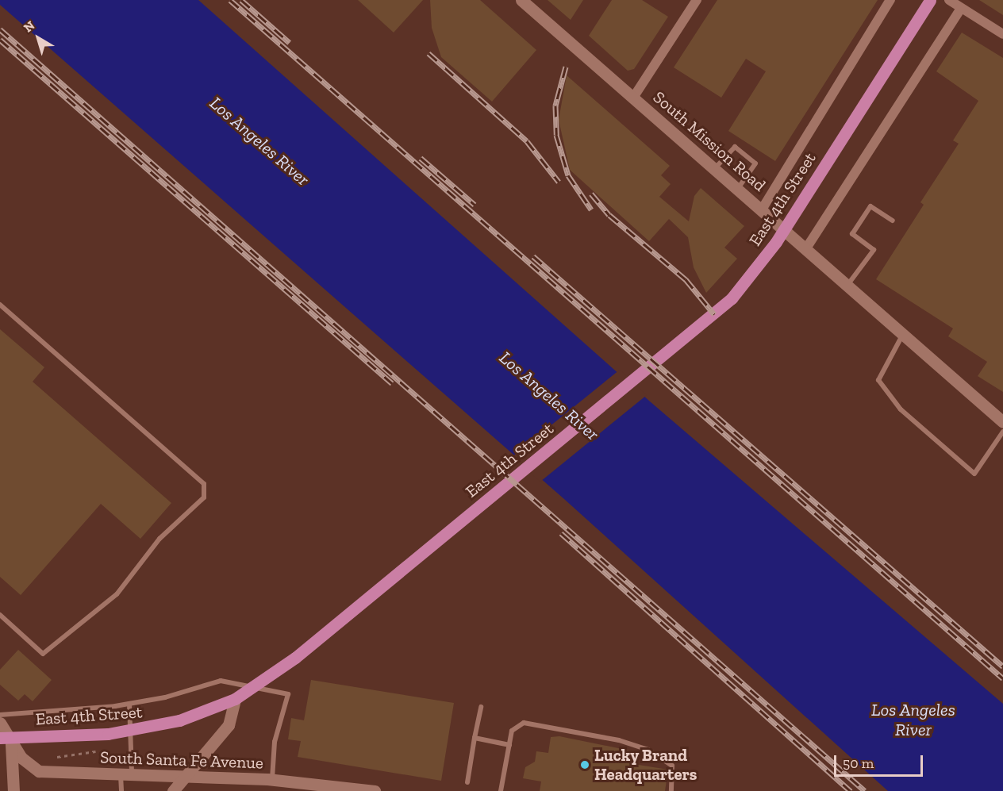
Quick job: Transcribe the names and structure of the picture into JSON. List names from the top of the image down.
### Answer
{
  "streets": {
    "main road": ["East 4th Street"],
    "street": ["South Mission Road", "South Santa Fe Avenue"]
  },
  "crossings": [
    ["South Mission Road", "East 4th Street"],
    ["East 4th Street", "South Santa Fe Avenue"]
  ],
  "water": ["Los Angeles River"],
  "places": ["Lucky Brand Headquarters"],
  "scale_bar": "50 m",
  "north": "top left"
}
